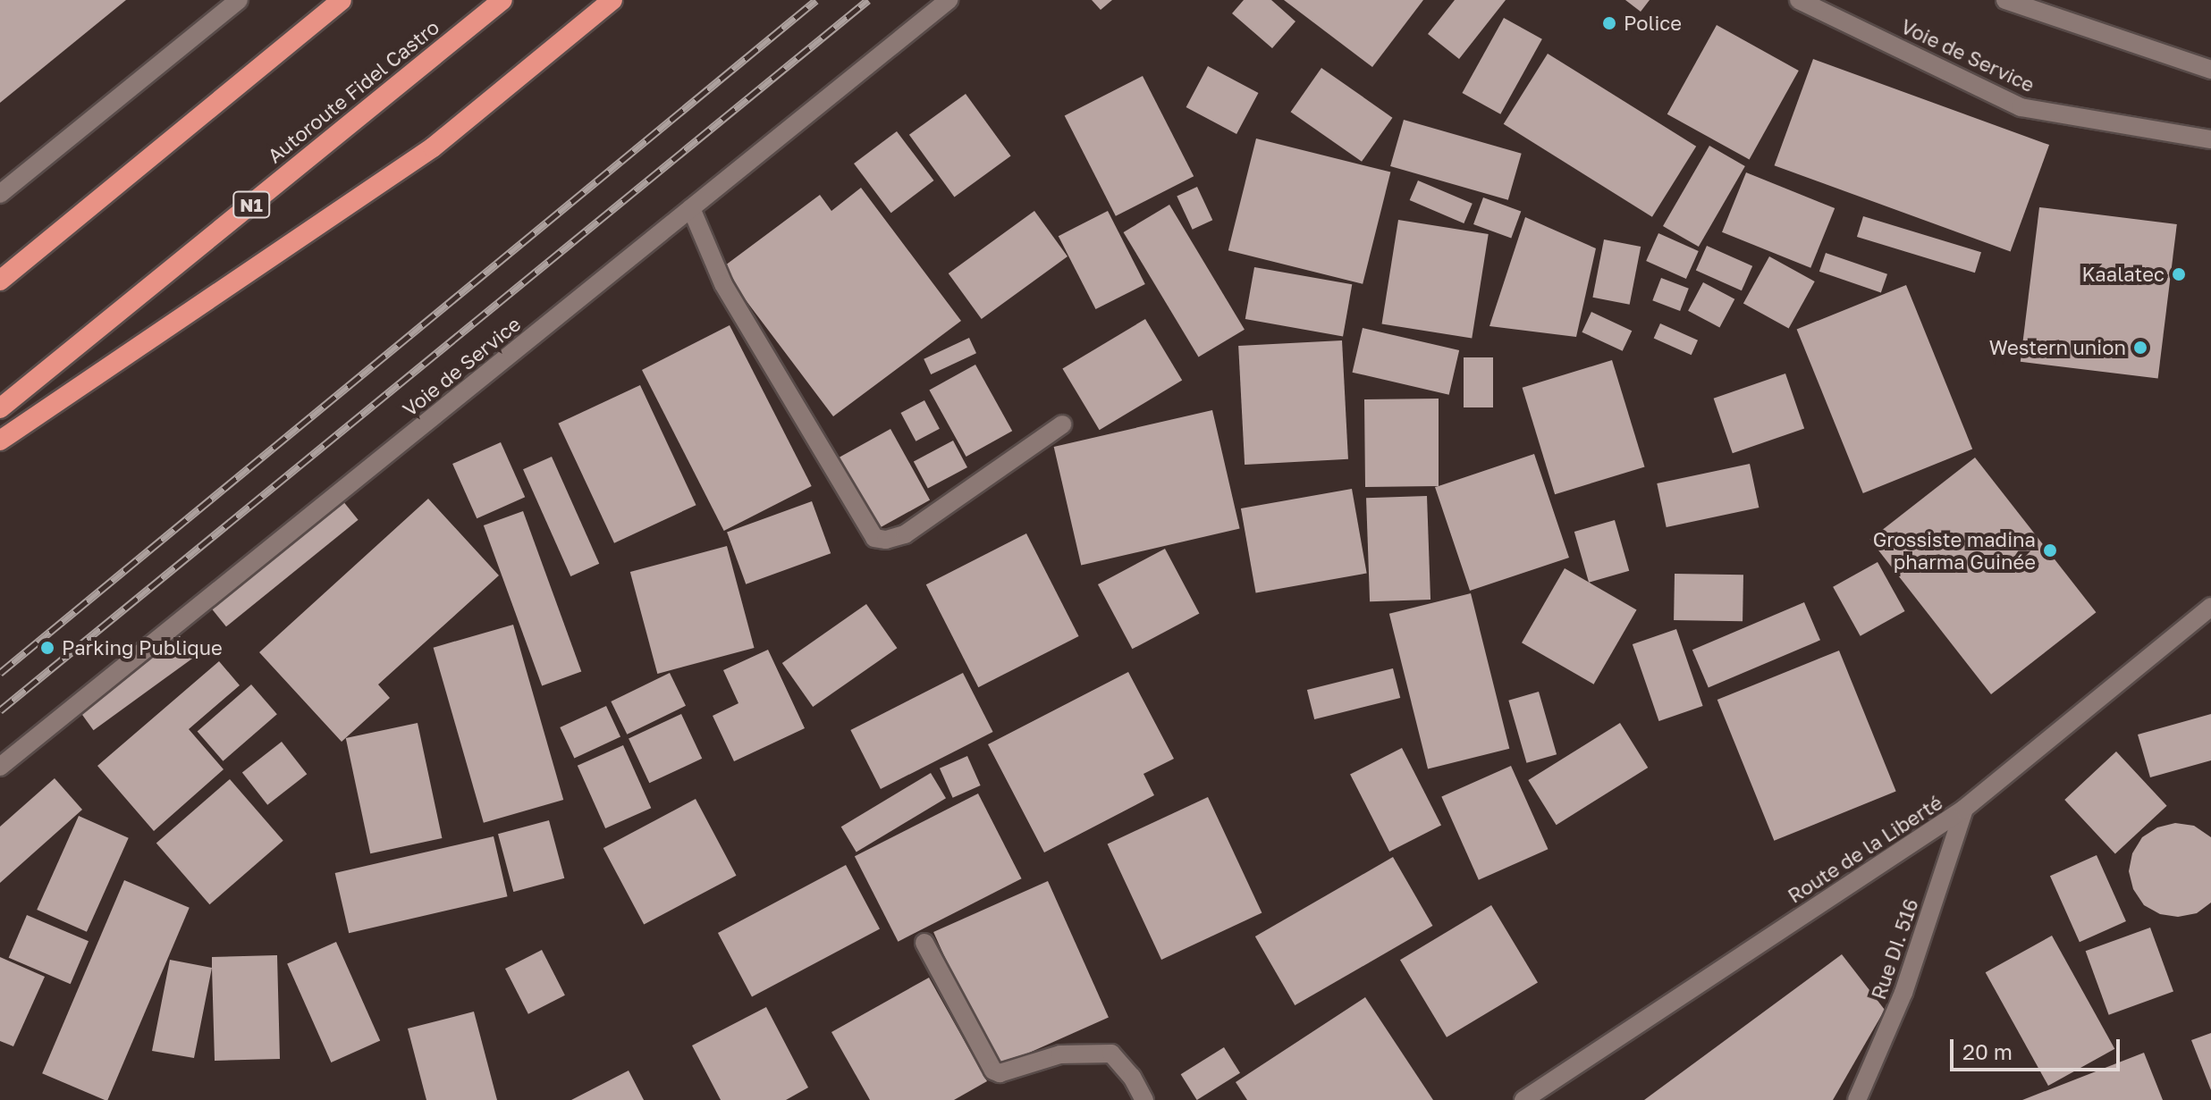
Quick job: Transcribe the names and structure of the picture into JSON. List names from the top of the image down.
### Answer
{
  "streets": {
    "highway": ["Autoroute Fidel Castro", "N1"],
    "street": ["Voie de Service", "Route de la Liberté", "Rue DI. 516"]
  },
  "crossings": [
    ["Route de la Liberté", "Rue DI. 516"]
  ],
  "places": [
    "Police",
    "Kaalatec",
    "Western union",
    "Grossiste madina pharma Guinée",
    "Parking Publique"
  ],
  "scale_bar": "20 m"
}
